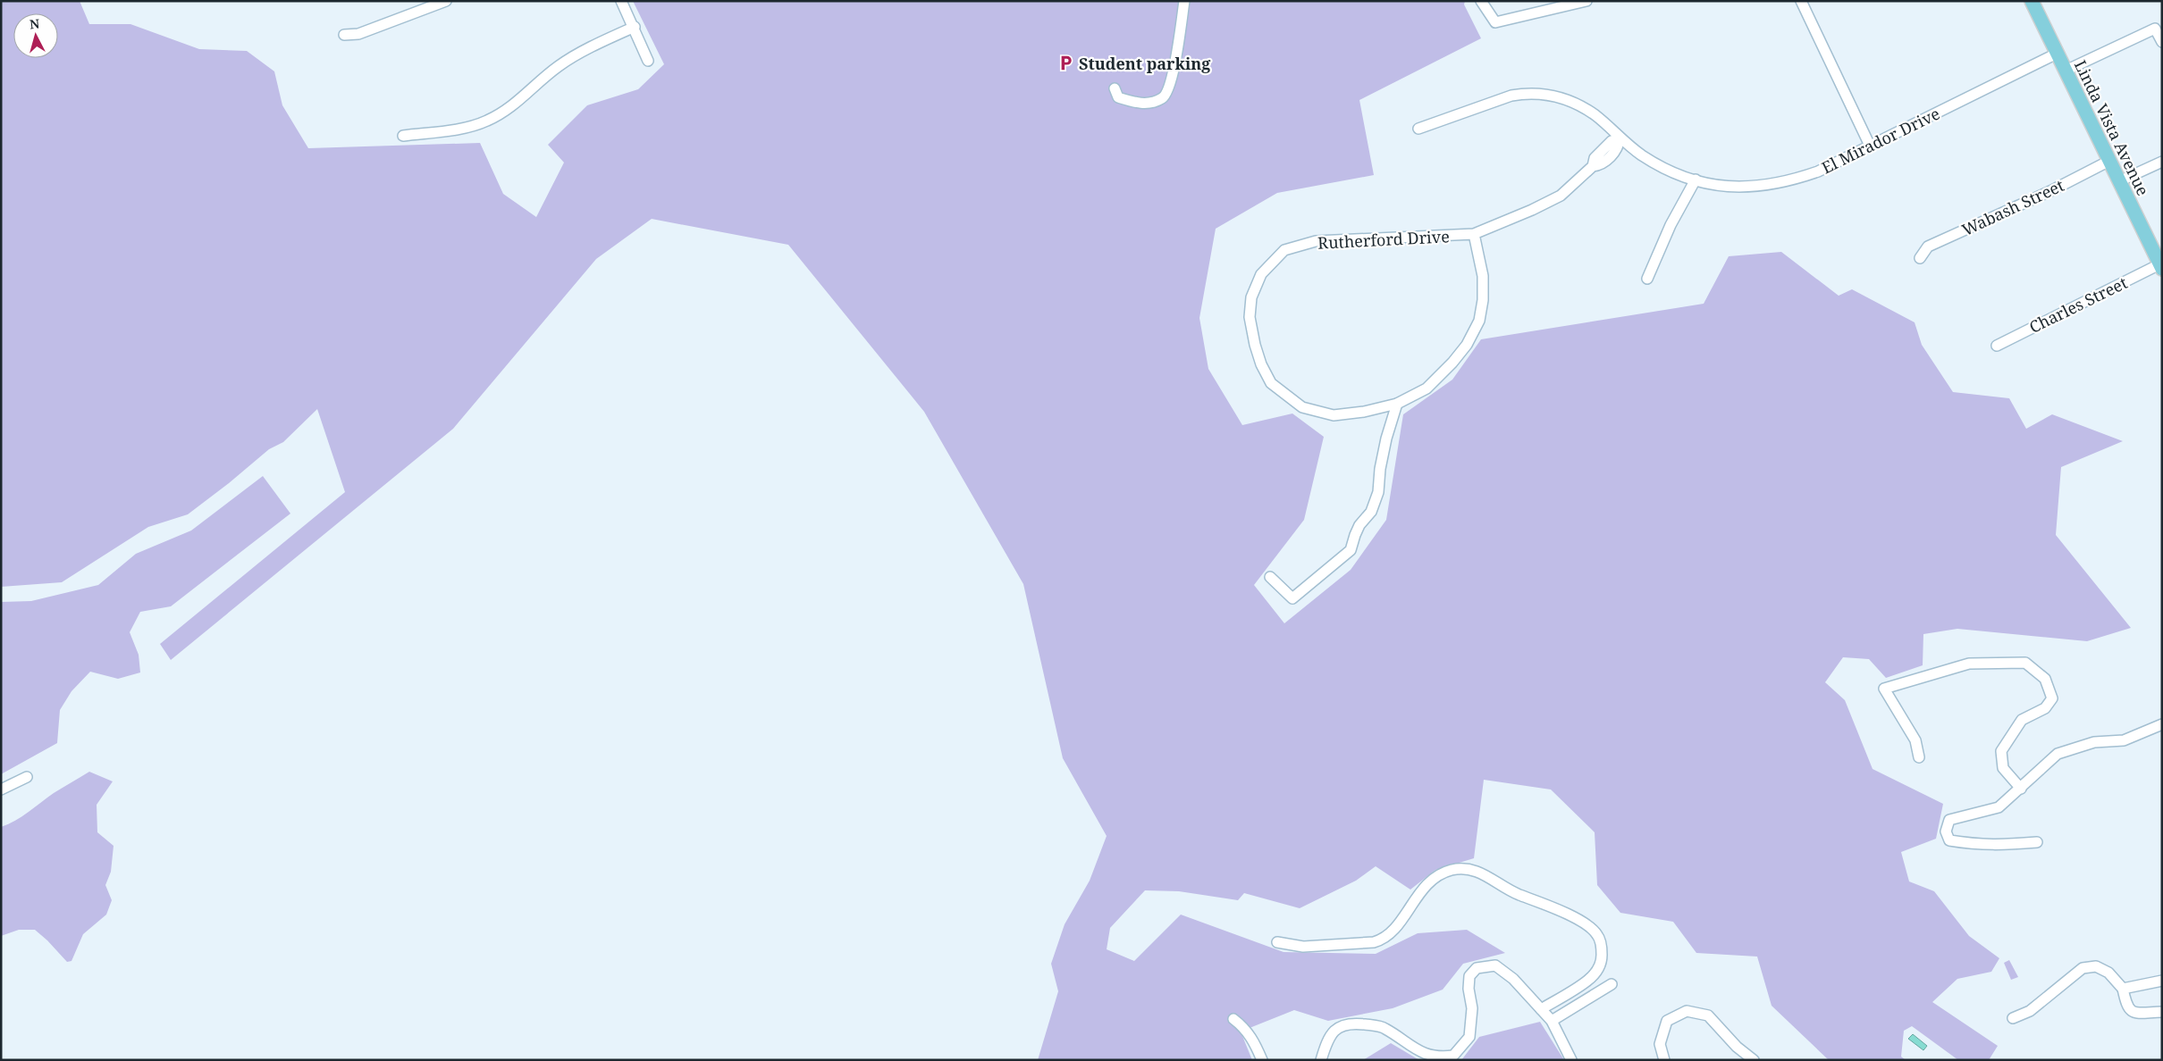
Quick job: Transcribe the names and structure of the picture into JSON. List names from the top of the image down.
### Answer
{
  "streets": {
    "main road": ["Linda Vista Avenue"],
    "street": [
      "El Mirador Drive",
      "Wabash Street",
      "Rutherford Drive",
      "Charles Street"
    ]
  },
  "crossings": [
    ["Linda Vista Avenue", "El Mirador Drive"],
    ["Linda Vista Avenue", "Wabash Street"],
    ["Linda Vista Avenue", "Charles Street"],
    ["El Mirador Drive", "Rutherford Drive"]
  ],
  "places": {
    "parking": ["Student parking"]
  },
  "north": "top"
}
